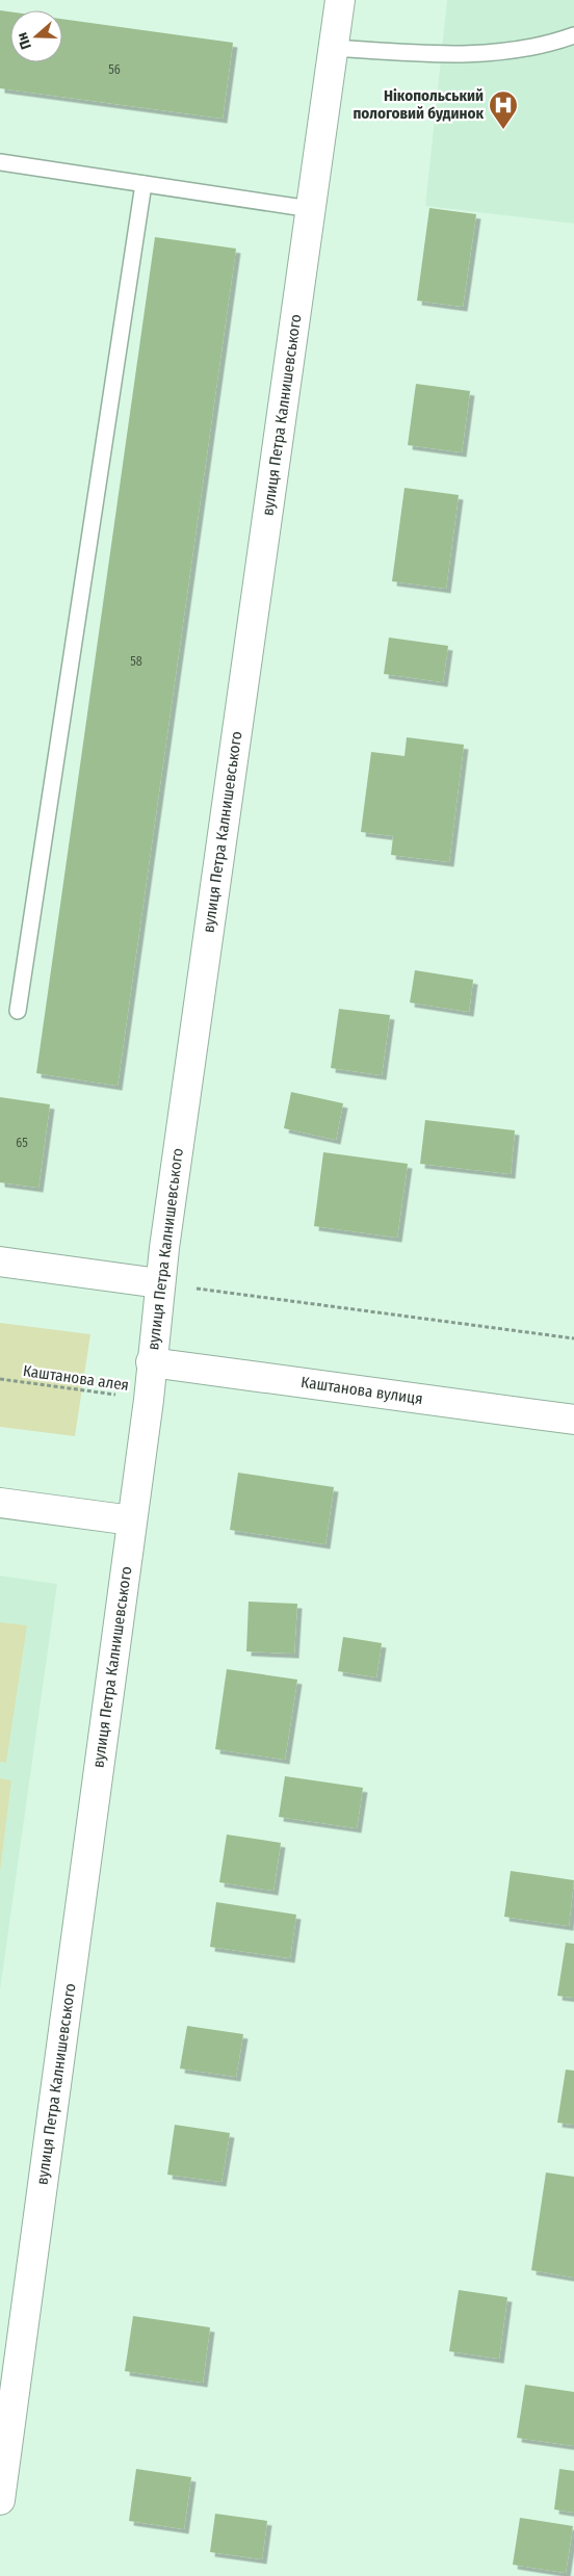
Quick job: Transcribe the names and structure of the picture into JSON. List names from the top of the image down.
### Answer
{
  "streets": {
    "street": ["вулиця Петра Калнишевського", "Каштанова вулиця"],
    "path": ["Каштанова алея"]
  },
  "crossings": [
    ["вулиця Петра Калнишевського", "Каштанова алея"],
    ["вулиця Петра Калнишевського", "Каштанова вулиця"]
  ],
  "places": {
    "hospital": ["Нікопольський пологовий будинок"]
  },
  "house_numbers": ["56", "58", "65"],
  "north": "left"
}
